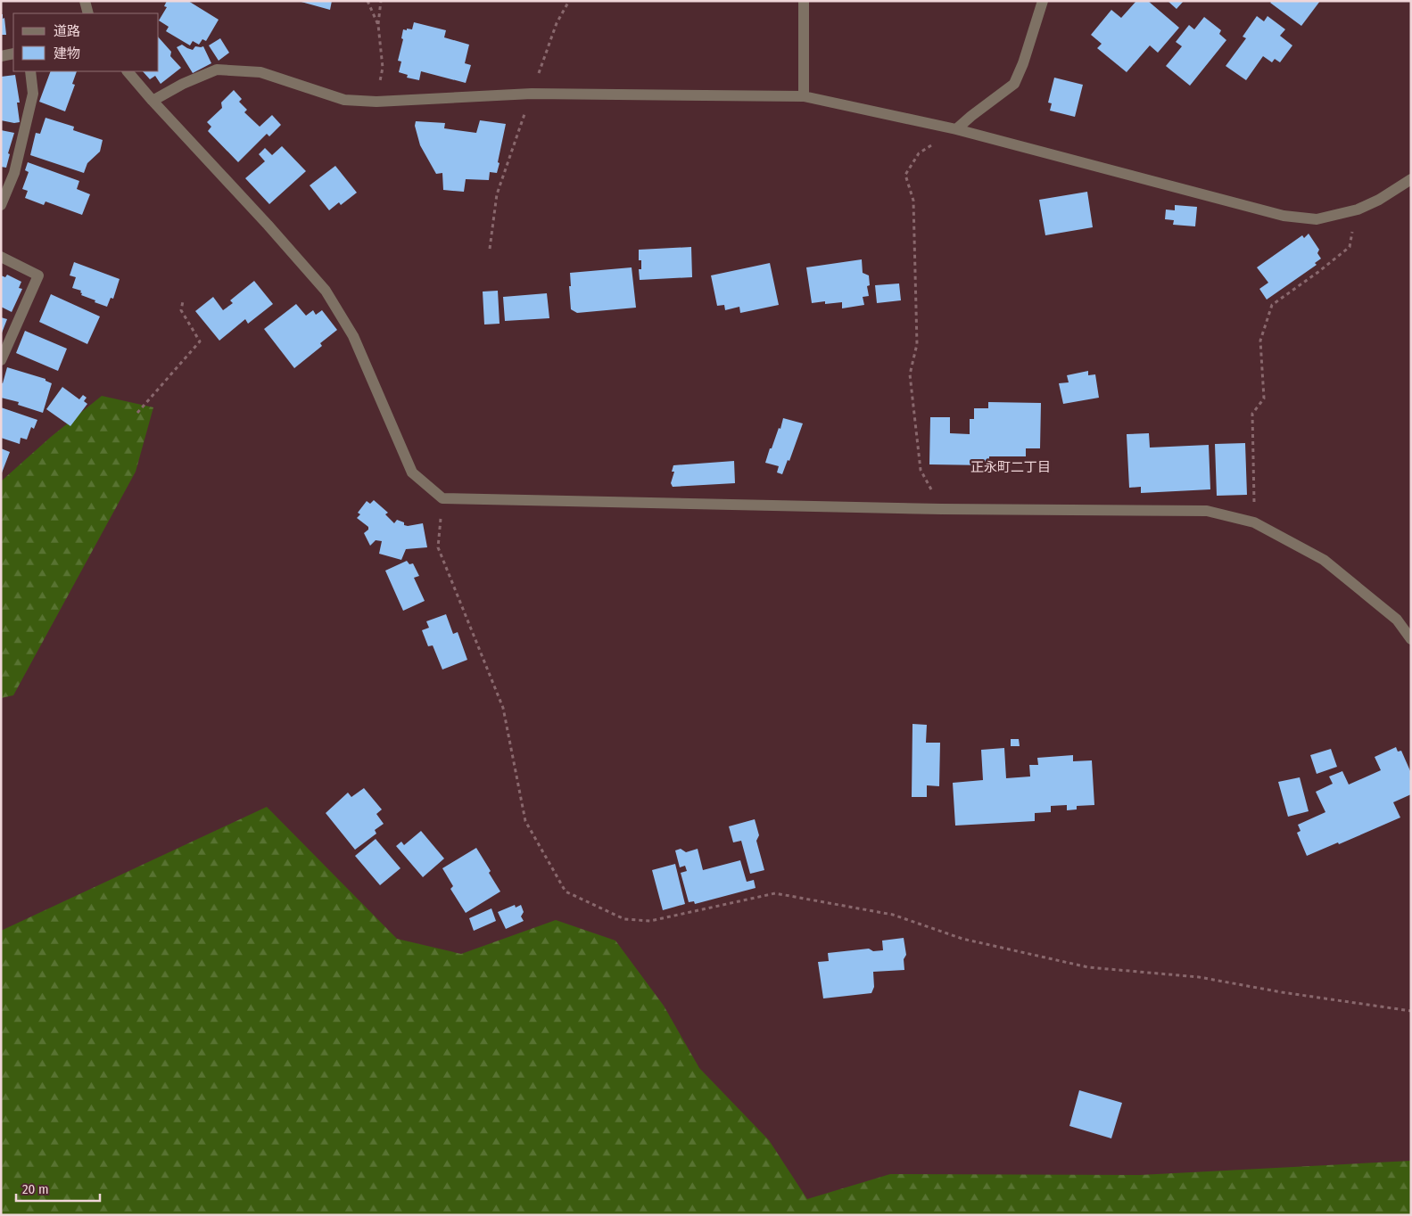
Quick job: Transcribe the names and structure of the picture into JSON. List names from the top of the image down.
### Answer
{
  "districts": ["正永町二丁目"],
  "legend": ["道路", "建物"],
  "scale_bar": "20 m"
}
